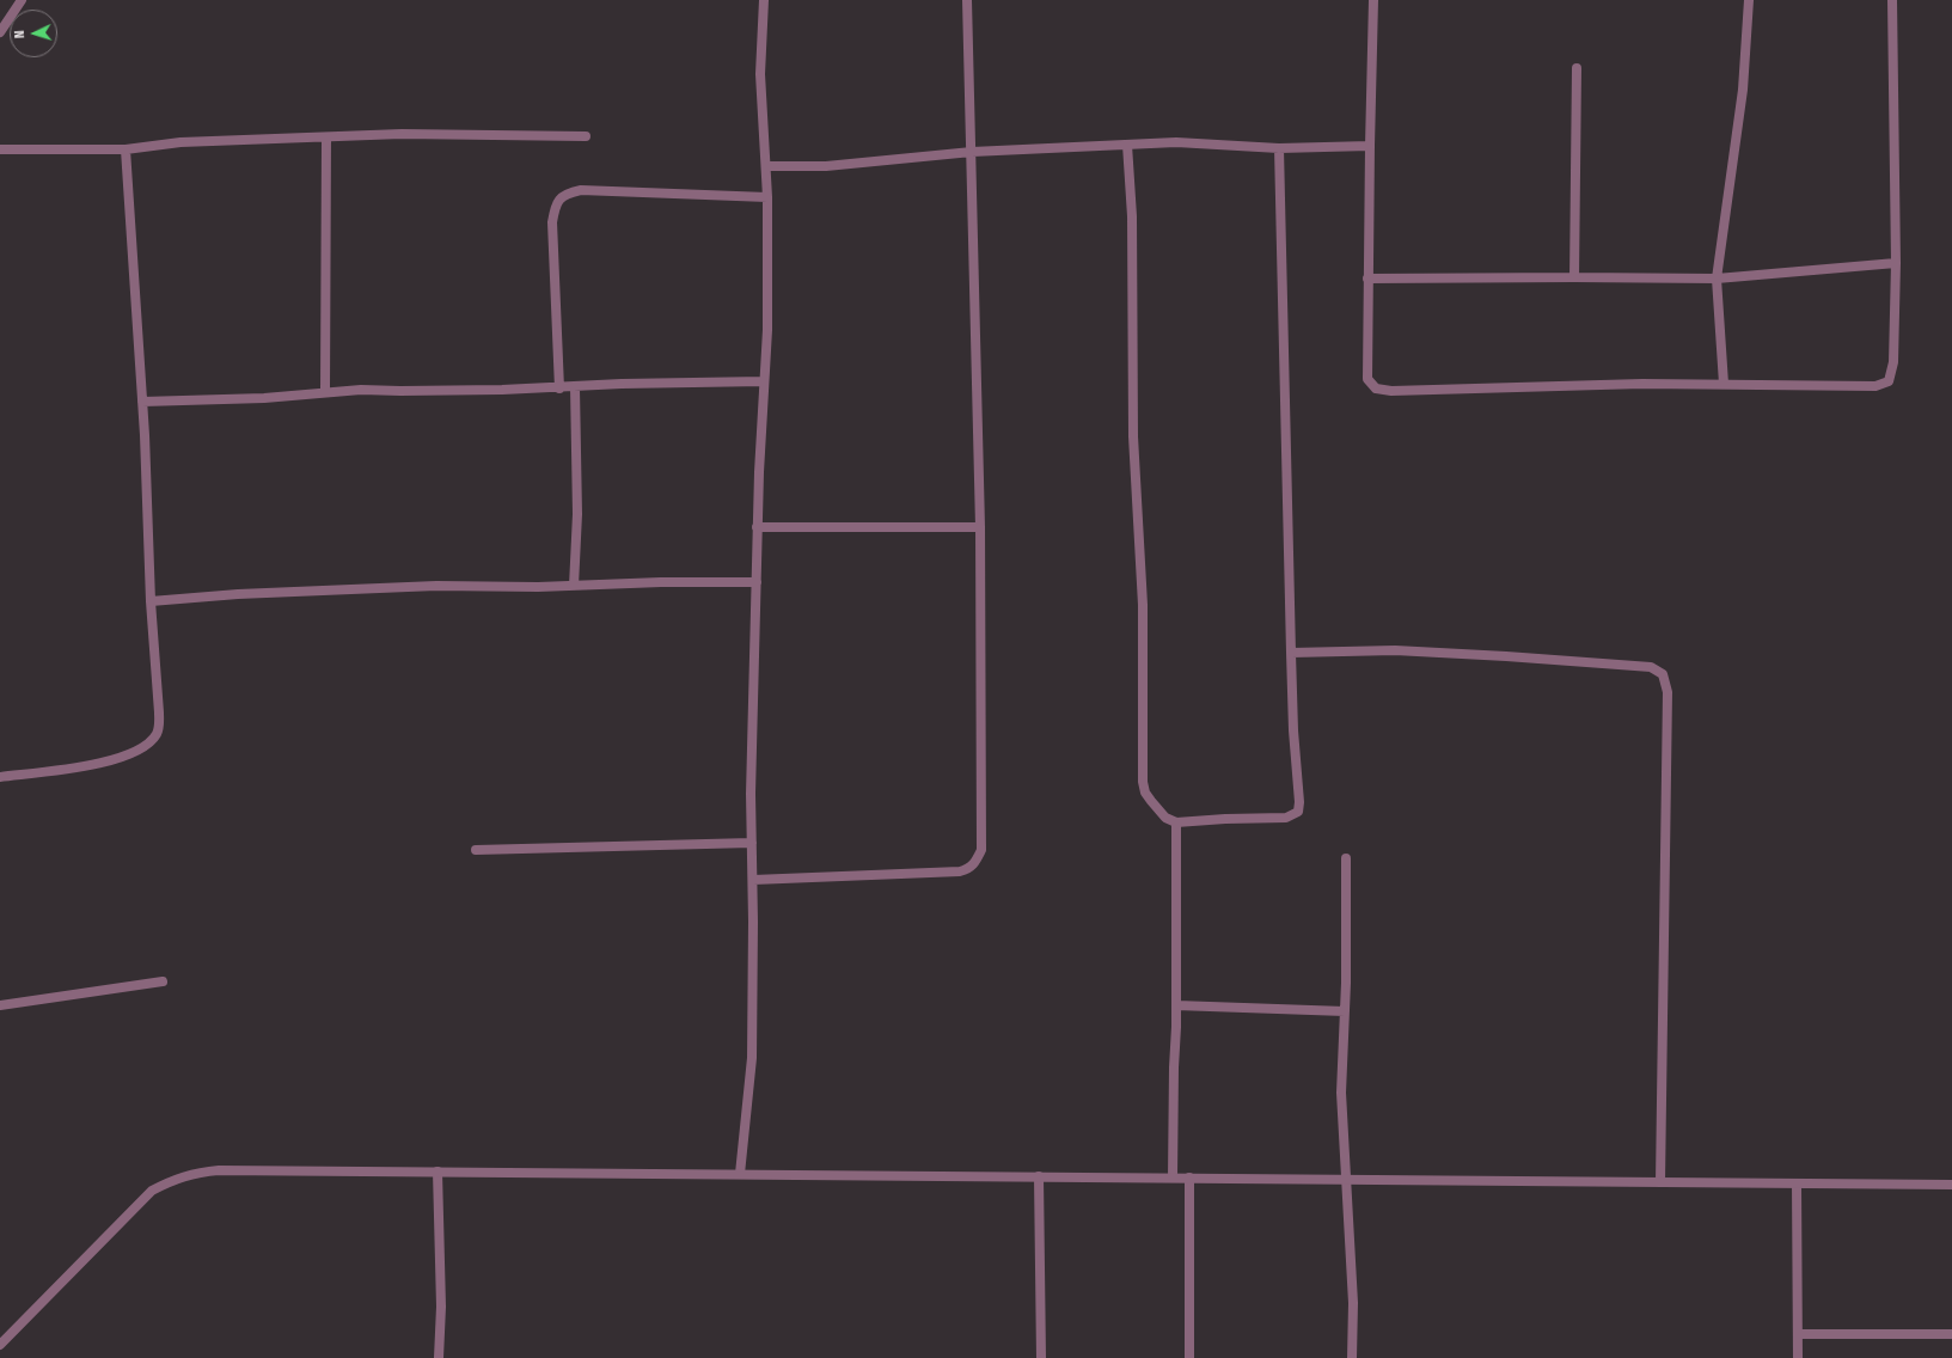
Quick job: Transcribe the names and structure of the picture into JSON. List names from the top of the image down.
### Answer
{
  "north": "left"
}
